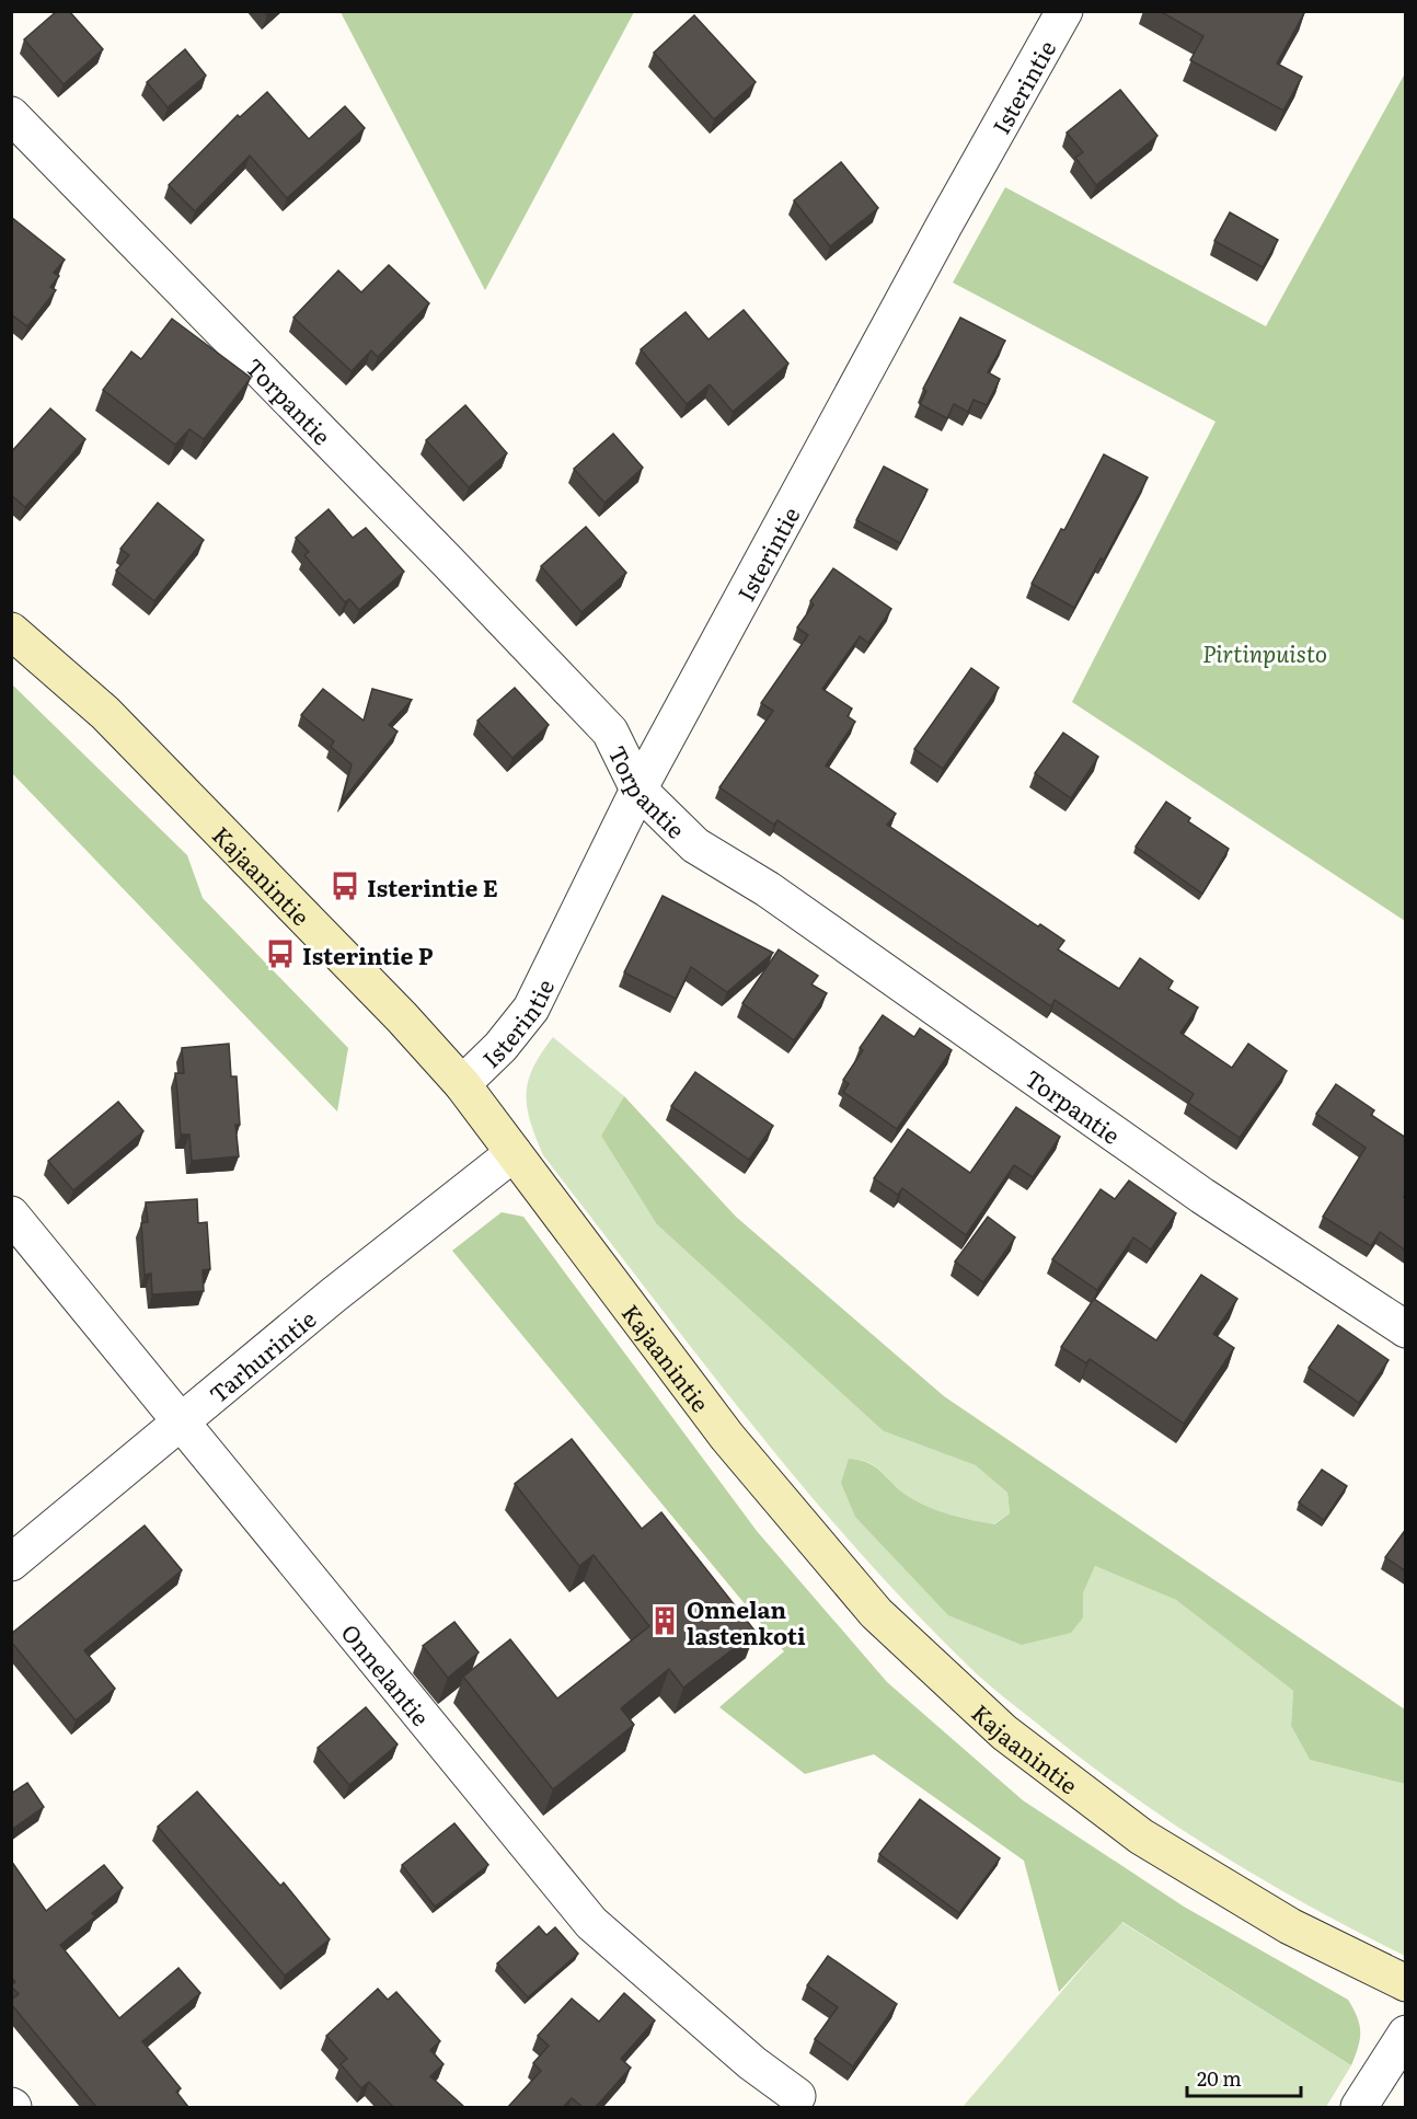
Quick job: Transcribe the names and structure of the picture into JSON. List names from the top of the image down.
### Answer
{
  "streets": {
    "main road": ["Kajaanintie"],
    "street": [
      "Isterintie",
      "Torpantie",
      "Tarhurintie",
      "Onnelantie"
    ]
  },
  "crossings": [
    ["Isterintie", "Torpantie"],
    ["Isterintie", "Kajaanintie"],
    ["Kajaanintie", "Tarhurintie"],
    ["Tarhurintie", "Onnelantie"]
  ],
  "parks": ["Pirtinpuisto"],
  "places": {
    "bus stop": ["Isterintie E", "Isterintie P"],
    "building": ["Onnelan lastenkoti"]
  },
  "scale_bar": "20 m"
}
